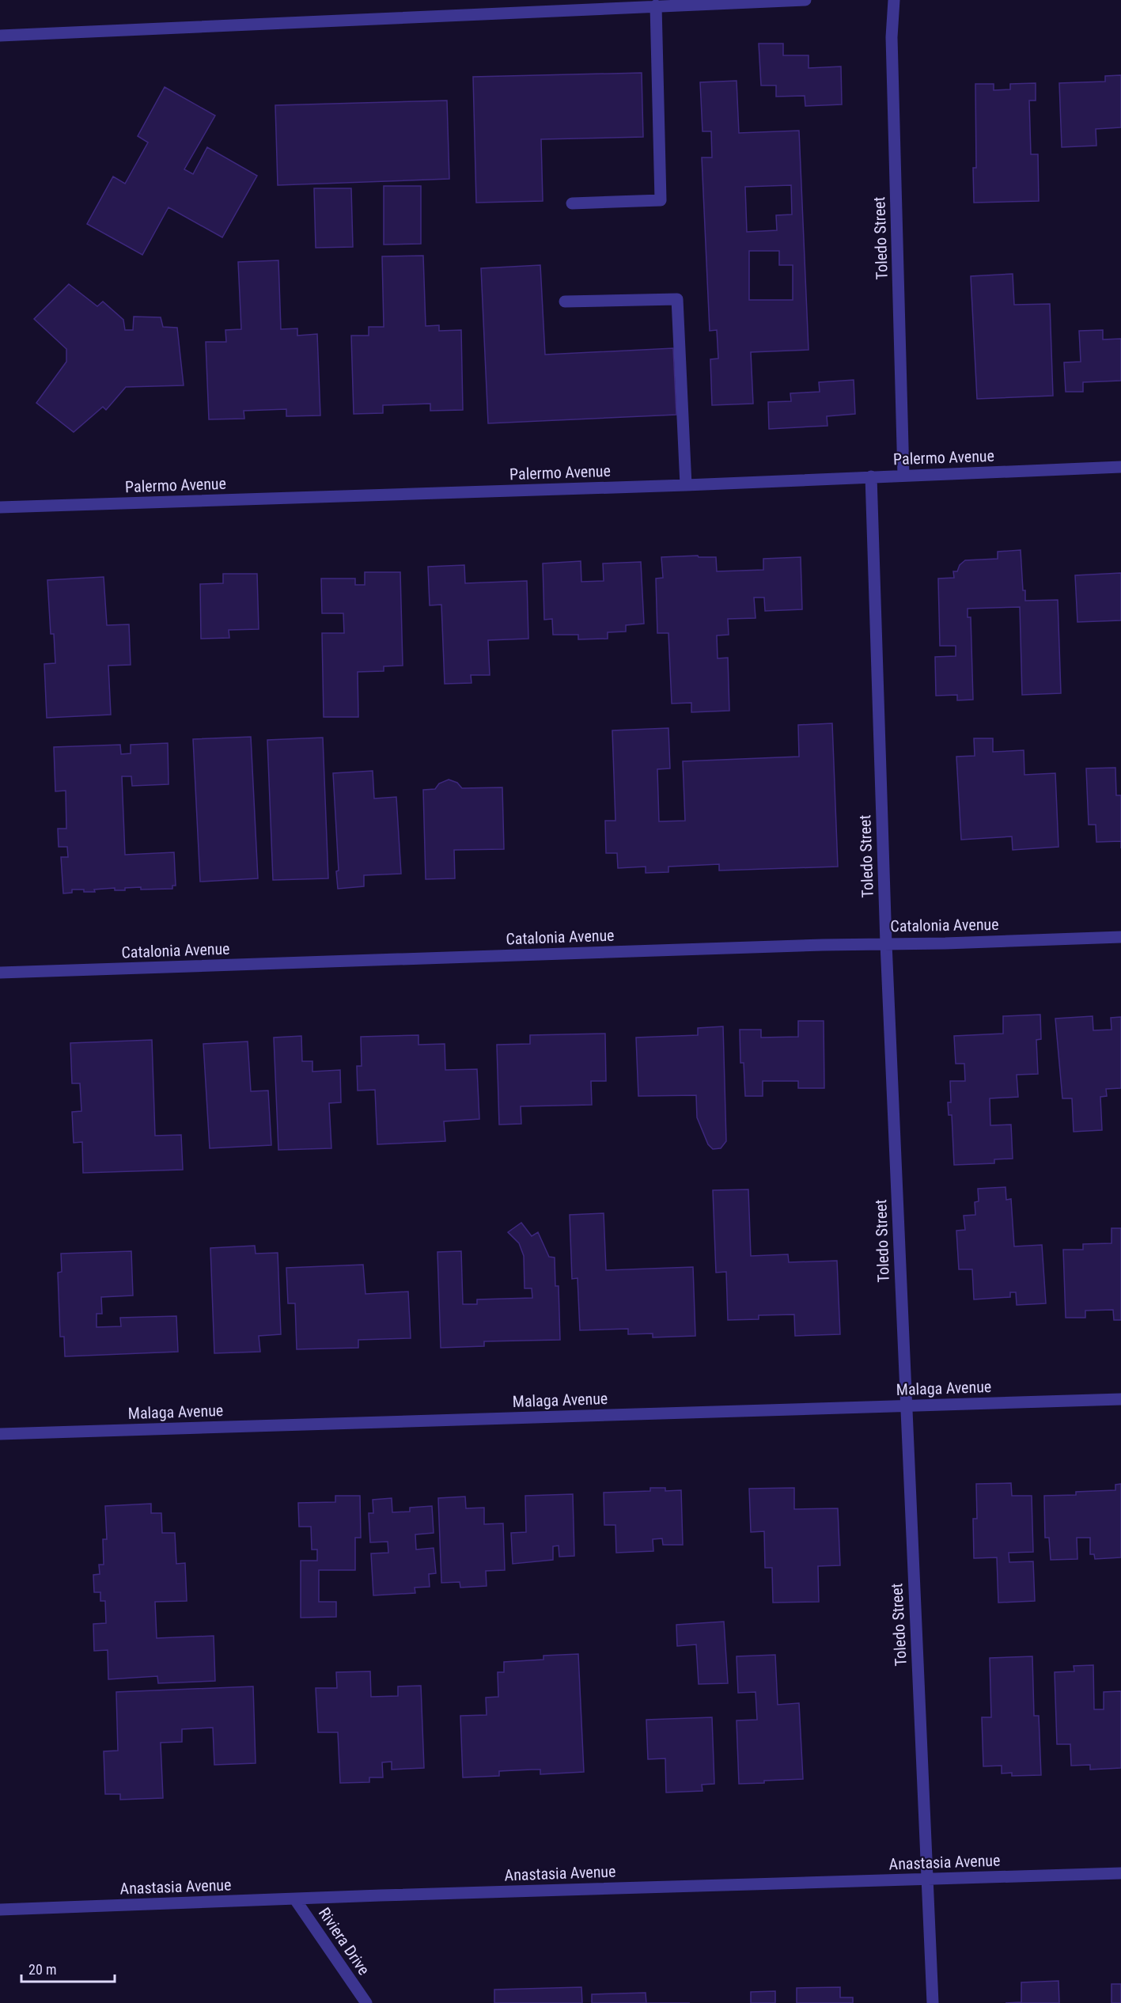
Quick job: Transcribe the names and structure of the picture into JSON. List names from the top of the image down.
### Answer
{
  "streets": {
    "street": [
      "Toledo Street",
      "Palermo Avenue",
      "Catalonia Avenue",
      "Malaga Avenue",
      "Anastasia Avenue",
      "Riviera Drive"
    ]
  },
  "crossings": [
    ["Toledo Street", "Palermo Avenue"],
    ["Toledo Street", "Catalonia Avenue"],
    ["Toledo Street", "Malaga Avenue"],
    ["Toledo Street", "Anastasia Avenue"],
    ["Anastasia Avenue", "Riviera Drive"]
  ],
  "scale_bar": "20 m"
}
